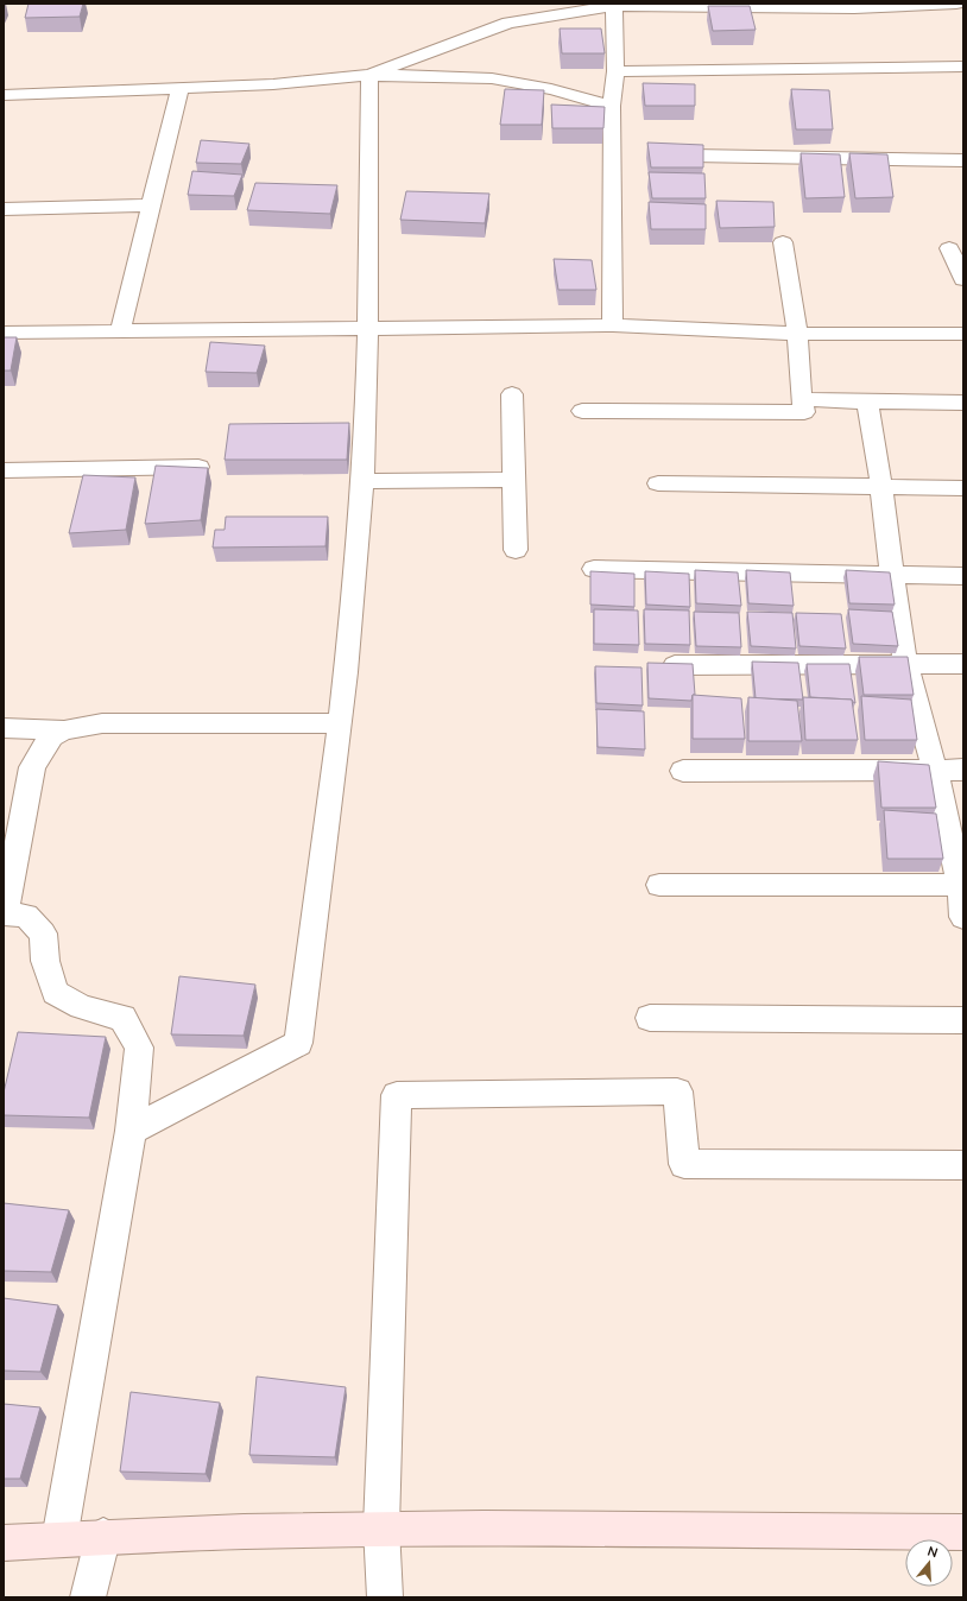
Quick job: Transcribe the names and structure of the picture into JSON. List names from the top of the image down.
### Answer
{
  "north": "top"
}
